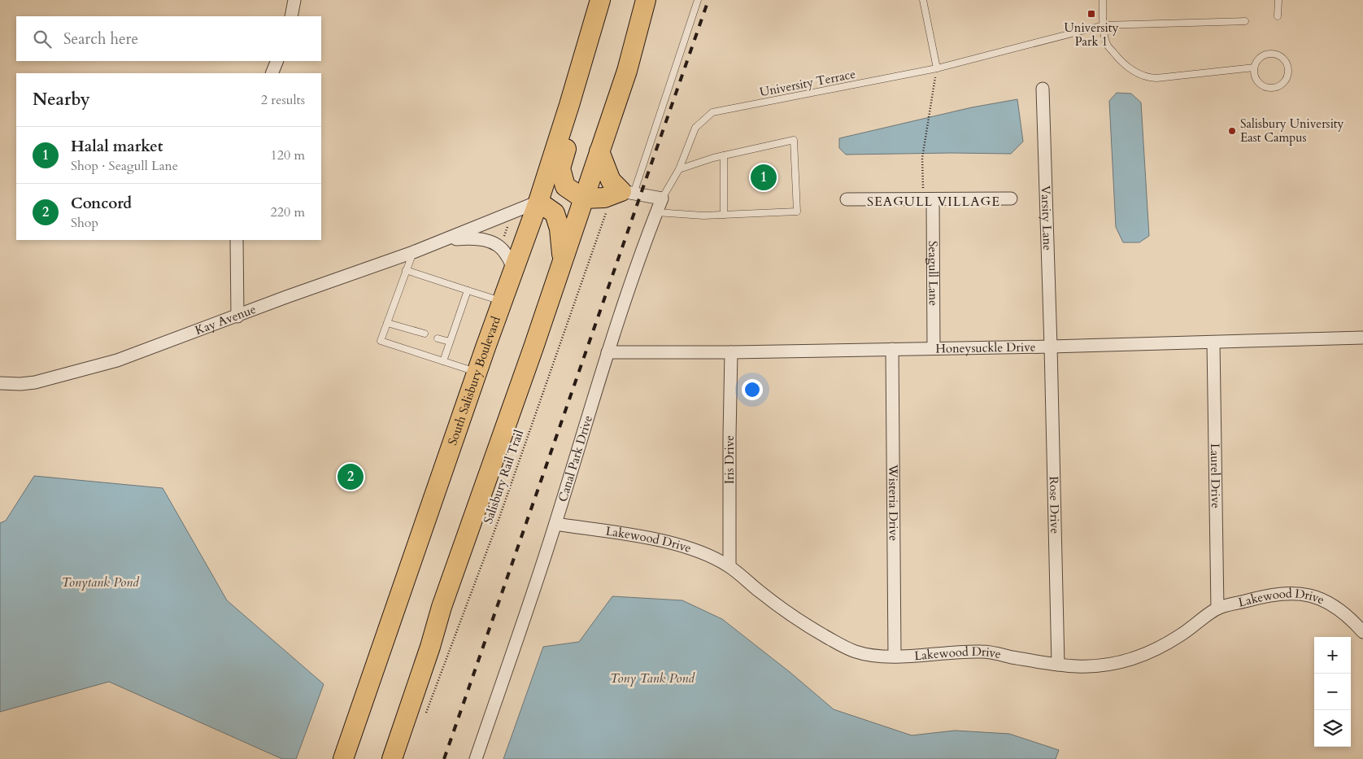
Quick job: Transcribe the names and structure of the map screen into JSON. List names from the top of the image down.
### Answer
{
  "streets": {
    "main road": ["South Salisbury Boulevard"],
    "street": [
      "Varsity Lane",
      "Seagull Lane",
      "Kay Avenue",
      "Honeysuckle Drive",
      "Canal Park Drive",
      "Iris Drive",
      "Laurel Drive",
      "Wisteria Drive",
      "Rose Drive",
      "Lakewood Drive"
    ],
    "lane": ["University Terrace"],
    "path": ["Salisbury Rail Trail"]
  },
  "crossings": [
    ["University Terrace", "Canal Park Drive"],
    ["Varsity Lane", "Honeysuckle Drive"],
    ["Varsity Lane", "Rose Drive"],
    ["Seagull Lane", "Honeysuckle Drive"],
    ["Kay Avenue", "South Salisbury Boulevard"],
    ["Honeysuckle Drive", "Canal Park Drive"],
    ["Honeysuckle Drive", "Iris Drive"],
    ["Honeysuckle Drive", "Laurel Drive"],
    ["Honeysuckle Drive", "Wisteria Drive"],
    ["Honeysuckle Drive", "Rose Drive"],
    ["Canal Park Drive", "Lakewood Drive"],
    ["Iris Drive", "Lakewood Drive"],
    ["Laurel Drive", "Lakewood Drive"],
    ["Wisteria Drive", "Lakewood Drive"],
    ["Rose Drive", "Lakewood Drive"]
  ],
  "districts": ["SEAGULL VILLAGE"],
  "water": ["Tonytank Pond", "Tony Tank Pond"],
  "places": {
    "transit": ["University Park 1"],
    "other": ["Salisbury University East Campus"]
  },
  "page": {
    "search": "Search here",
    "heading": ["Nearby", "2 results"],
    "list": [
      {
        "mark": "1",
        "name": "Halal market",
        "note": "Shop · Seagull Lane",
        "value": "120 m"
      },
      {
        "mark": "2",
        "name": "Concord",
        "note": "Shop",
        "value": "220 m"
      }
    ],
    "pins": ["1", "2"],
    "map_buttons": ["+", "−"]
  }
}
